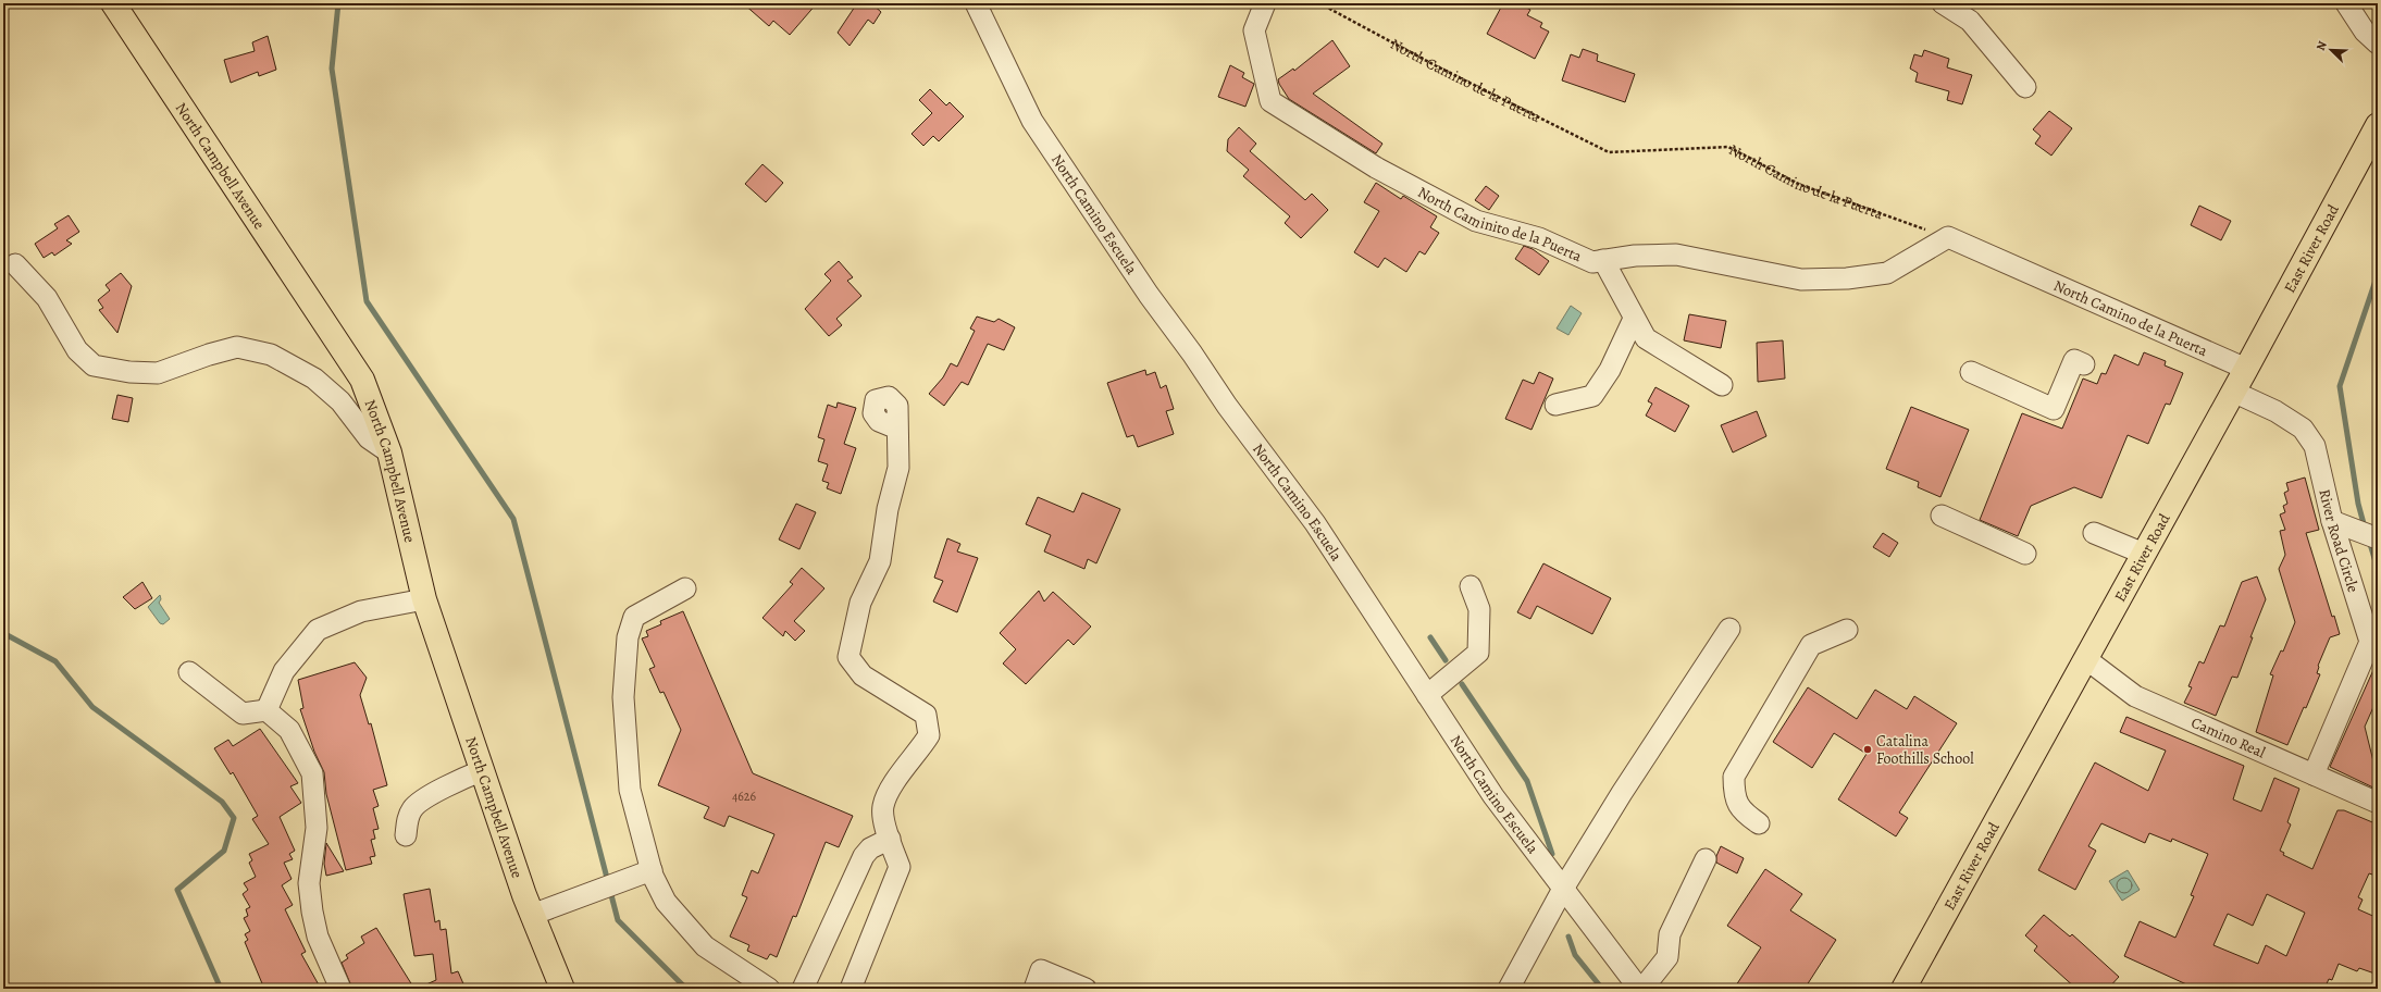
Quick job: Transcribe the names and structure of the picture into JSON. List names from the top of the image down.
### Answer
{
  "streets": {
    "main road": ["North Campbell Avenue", "East River Road"],
    "street": [
      "North Camino de la Puerta",
      "North Camino Escuela",
      "North Caminito de la Puerta",
      "River Road Circle",
      "Camino Real"
    ]
  },
  "crossings": [
    ["North Camino de la Puerta", "North Caminito de la Puerta"],
    ["North Camino de la Puerta", "East River Road"],
    ["East River Road", "River Road Circle"],
    ["East River Road", "Camino Real"],
    ["River Road Circle", "Camino Real"]
  ],
  "places": ["Catalina Foothills School"],
  "house_numbers": ["4626"],
  "north": "top left"
}
